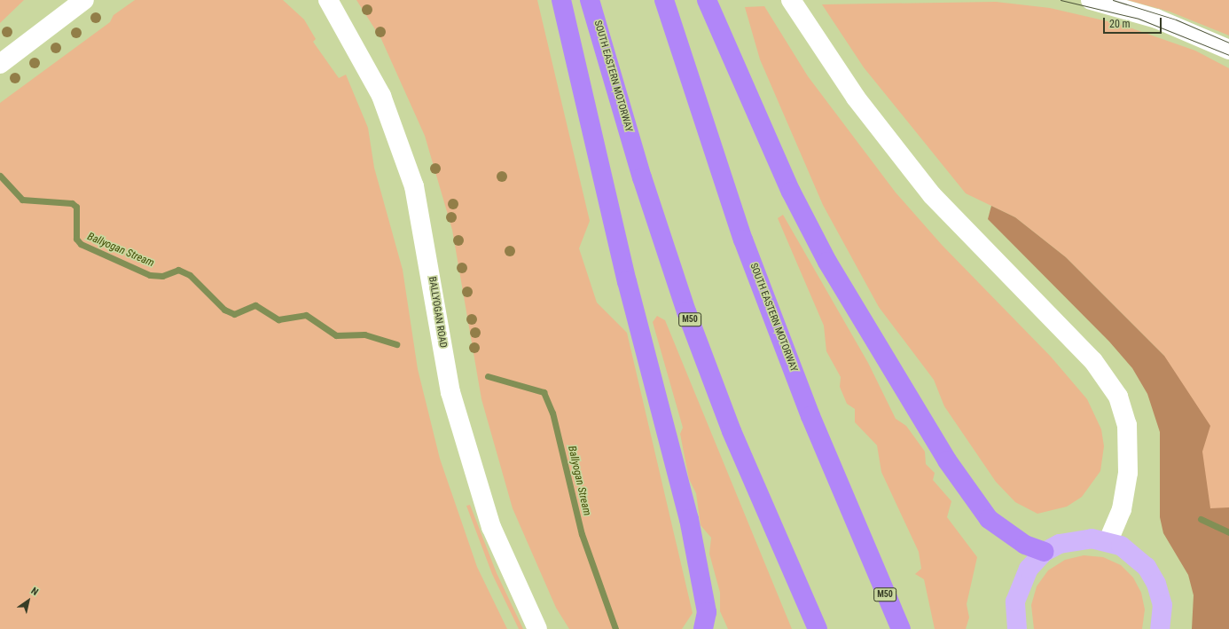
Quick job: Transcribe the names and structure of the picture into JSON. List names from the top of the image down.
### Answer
{
  "streets": {
    "highway": ["SOUTH EASTERN MOTORWAY", "M50"],
    "street": ["BALLYOGAN ROAD"]
  },
  "water": ["Ballyogan Stream"],
  "scale_bar": "20 m",
  "north": "top right"
}
